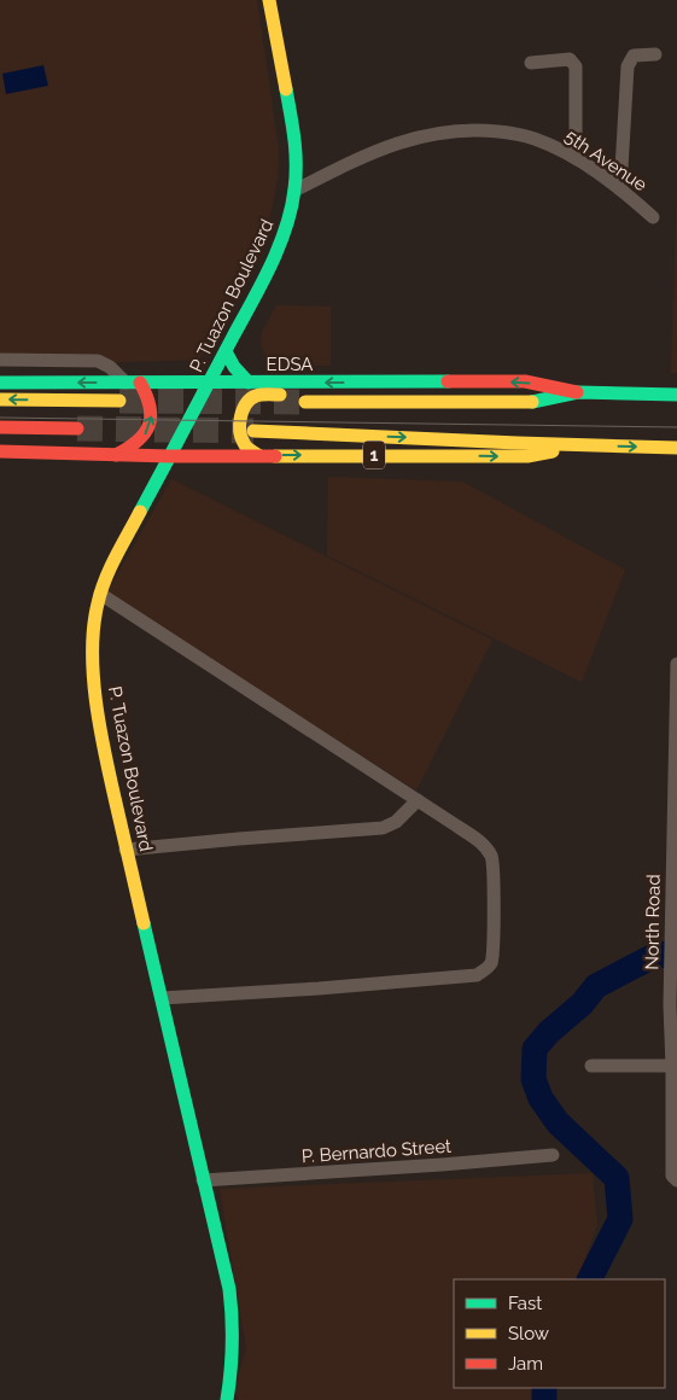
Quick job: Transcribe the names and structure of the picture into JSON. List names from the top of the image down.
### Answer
{
  "streets": {
    "main road": ["P. Tuazon Boulevard", "EDSA", "1"],
    "street": ["5th Avenue", "North Road", "P. Bernardo Street"]
  },
  "crossings": [
    ["5th Avenue", "P. Tuazon Boulevard"],
    ["P. Tuazon Boulevard", "EDSA"],
    ["P. Tuazon Boulevard", "1"],
    ["P. Tuazon Boulevard", "P. Bernardo Street"]
  ],
  "legend": ["Fast", "Slow", "Jam"]
}
